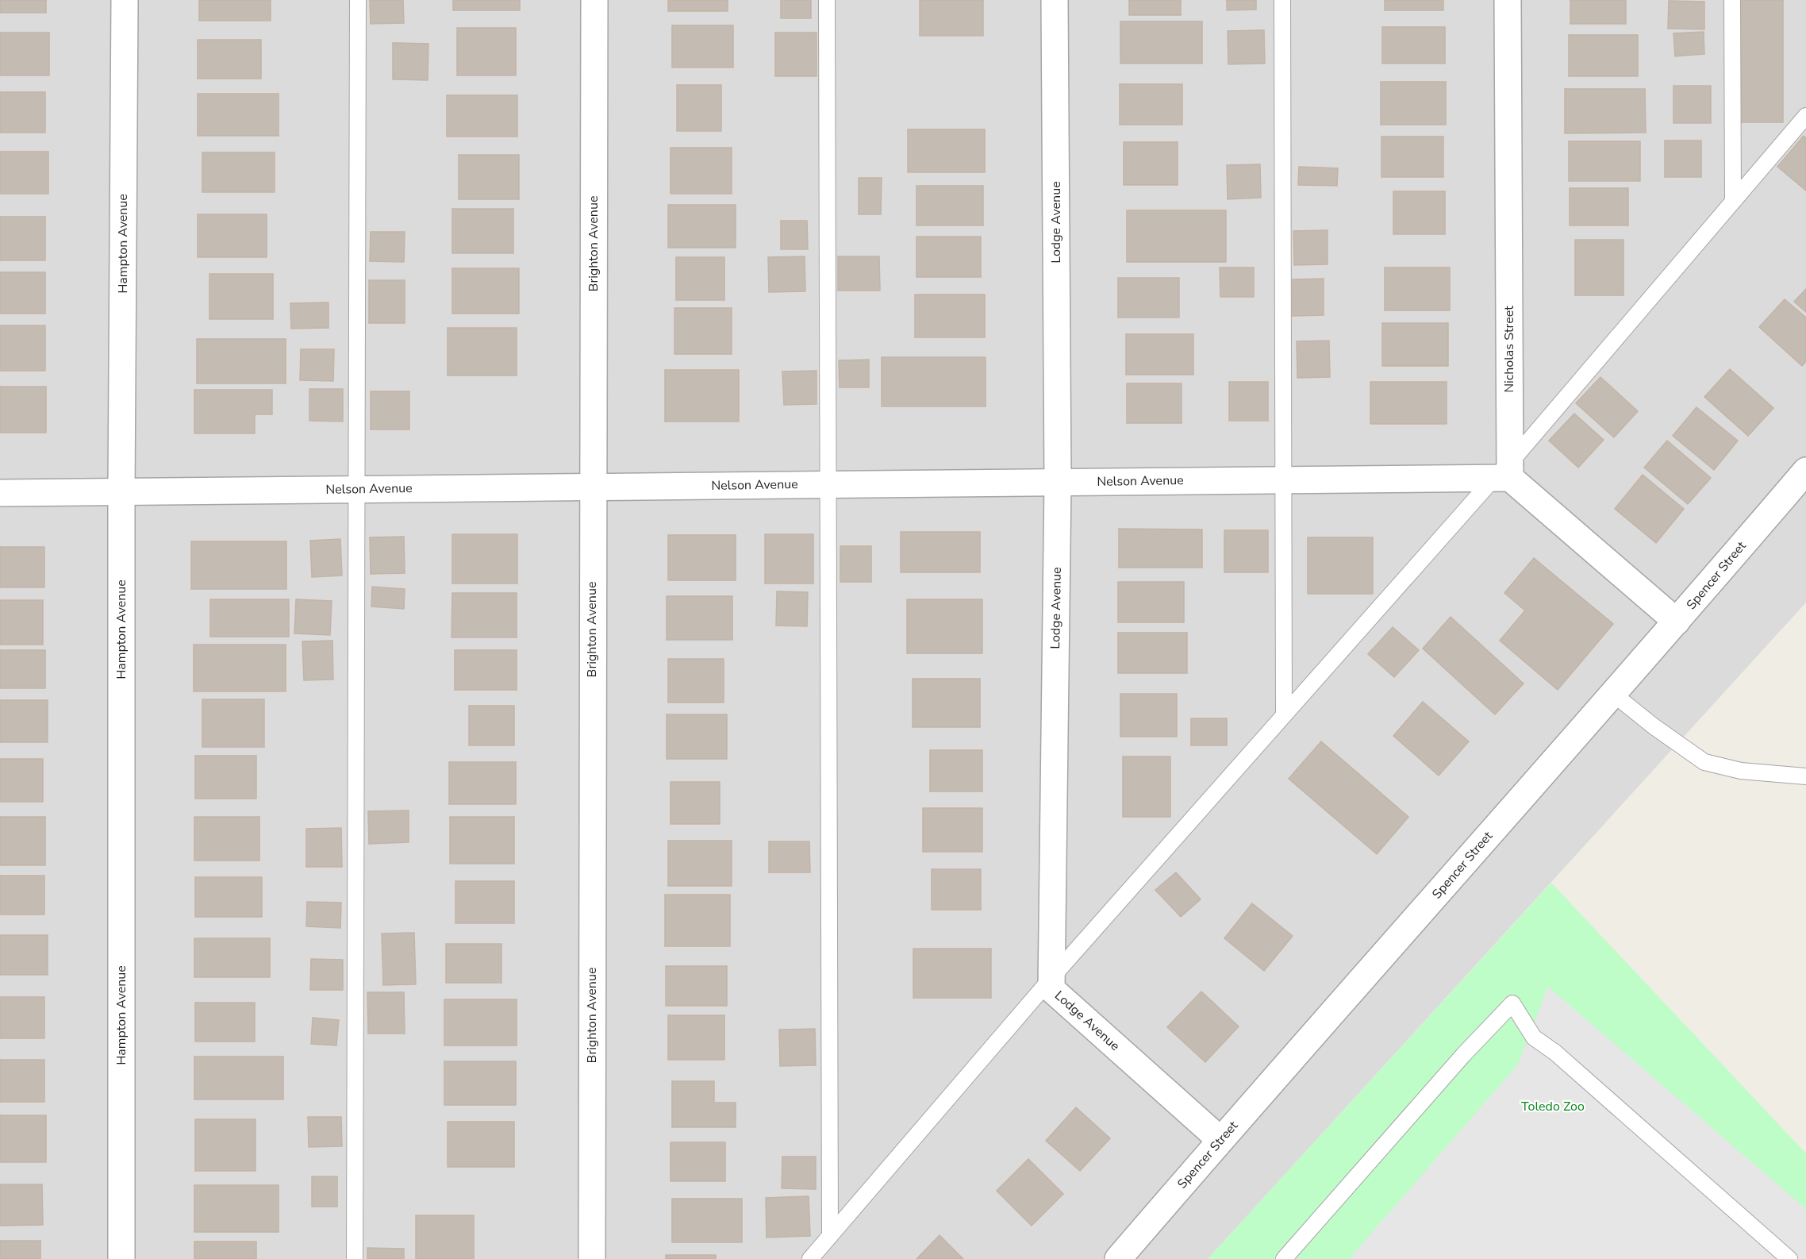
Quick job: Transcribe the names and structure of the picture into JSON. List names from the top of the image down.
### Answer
{
  "streets": {
    "street": [
      "Lodge Avenue",
      "Hampton Avenue",
      "Brighton Avenue",
      "Nicholas Street",
      "Nelson Avenue",
      "Spencer Street"
    ]
  },
  "crossings": [
    ["Lodge Avenue", "Nelson Avenue"],
    ["Lodge Avenue", "Spencer Street"],
    ["Hampton Avenue", "Nelson Avenue"],
    ["Brighton Avenue", "Nelson Avenue"],
    ["Nicholas Street", "Nelson Avenue"]
  ],
  "parks": ["Toledo Zoo"]
}
